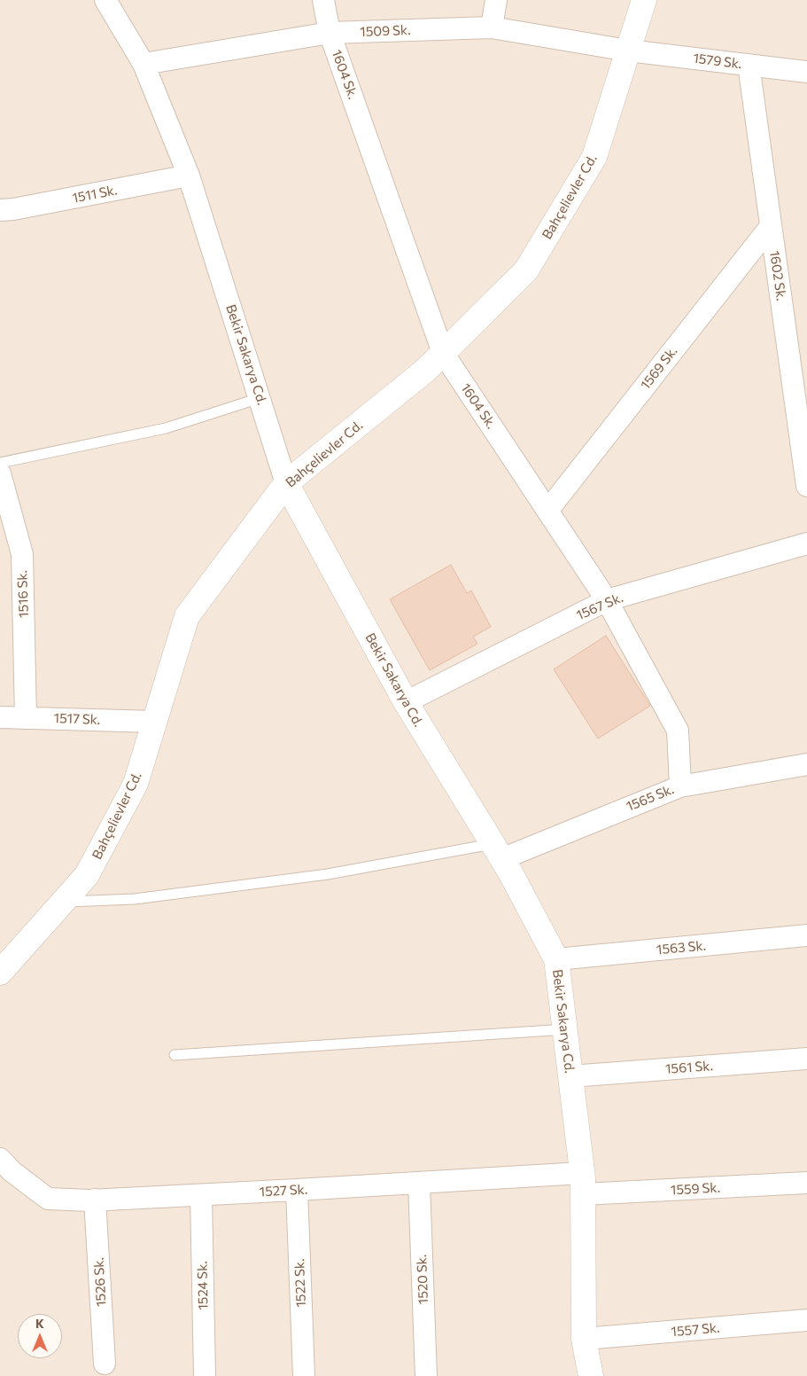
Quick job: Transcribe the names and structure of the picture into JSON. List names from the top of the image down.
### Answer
{
  "streets": {
    "street": [
      "1509 Sk.",
      "1579 Sk.",
      "1604 Sk.",
      "1511 Sk.",
      "Bahçelievler Cd.",
      "1602 Sk.",
      "Bekir Sakarya Cd.",
      "1569 Sk.",
      "1516 Sk.",
      "1567 Sk.",
      "1517 Sk.",
      "1565 Sk.",
      "1563 Sk.",
      "1561 Sk.",
      "1559 Sk.",
      "1527 Sk.",
      "1520 Sk.",
      "1526 Sk.",
      "1522 Sk.",
      "1524 Sk.",
      "1557 Sk."
    ]
  },
  "crossings": [
    ["1509 Sk.", "1579 Sk."],
    ["1509 Sk.", "1604 Sk."],
    ["1509 Sk.", "Bahçelievler Cd."],
    ["1509 Sk.", "Bekir Sakarya Cd."],
    ["1579 Sk.", "Bahçelievler Cd."],
    ["1579 Sk.", "1602 Sk."],
    ["1604 Sk.", "Bahçelievler Cd."],
    ["1604 Sk.", "1569 Sk."],
    ["1604 Sk.", "1567 Sk."],
    ["1604 Sk.", "1565 Sk."],
    ["1511 Sk.", "Bekir Sakarya Cd."],
    ["Bahçelievler Cd.", "Bekir Sakarya Cd."],
    ["Bahçelievler Cd.", "1517 Sk."],
    ["1602 Sk.", "1569 Sk."],
    ["Bekir Sakarya Cd.", "1567 Sk."],
    ["Bekir Sakarya Cd.", "1565 Sk."],
    ["Bekir Sakarya Cd.", "1563 Sk."],
    ["Bekir Sakarya Cd.", "1561 Sk."],
    ["Bekir Sakarya Cd.", "1559 Sk."],
    ["Bekir Sakarya Cd.", "1527 Sk."],
    ["Bekir Sakarya Cd.", "1557 Sk."],
    ["1516 Sk.", "1517 Sk."],
    ["1559 Sk.", "1527 Sk."],
    ["1527 Sk.", "1520 Sk."],
    ["1527 Sk.", "1526 Sk."],
    ["1527 Sk.", "1522 Sk."],
    ["1527 Sk.", "1524 Sk."]
  ],
  "north": "top"
}
